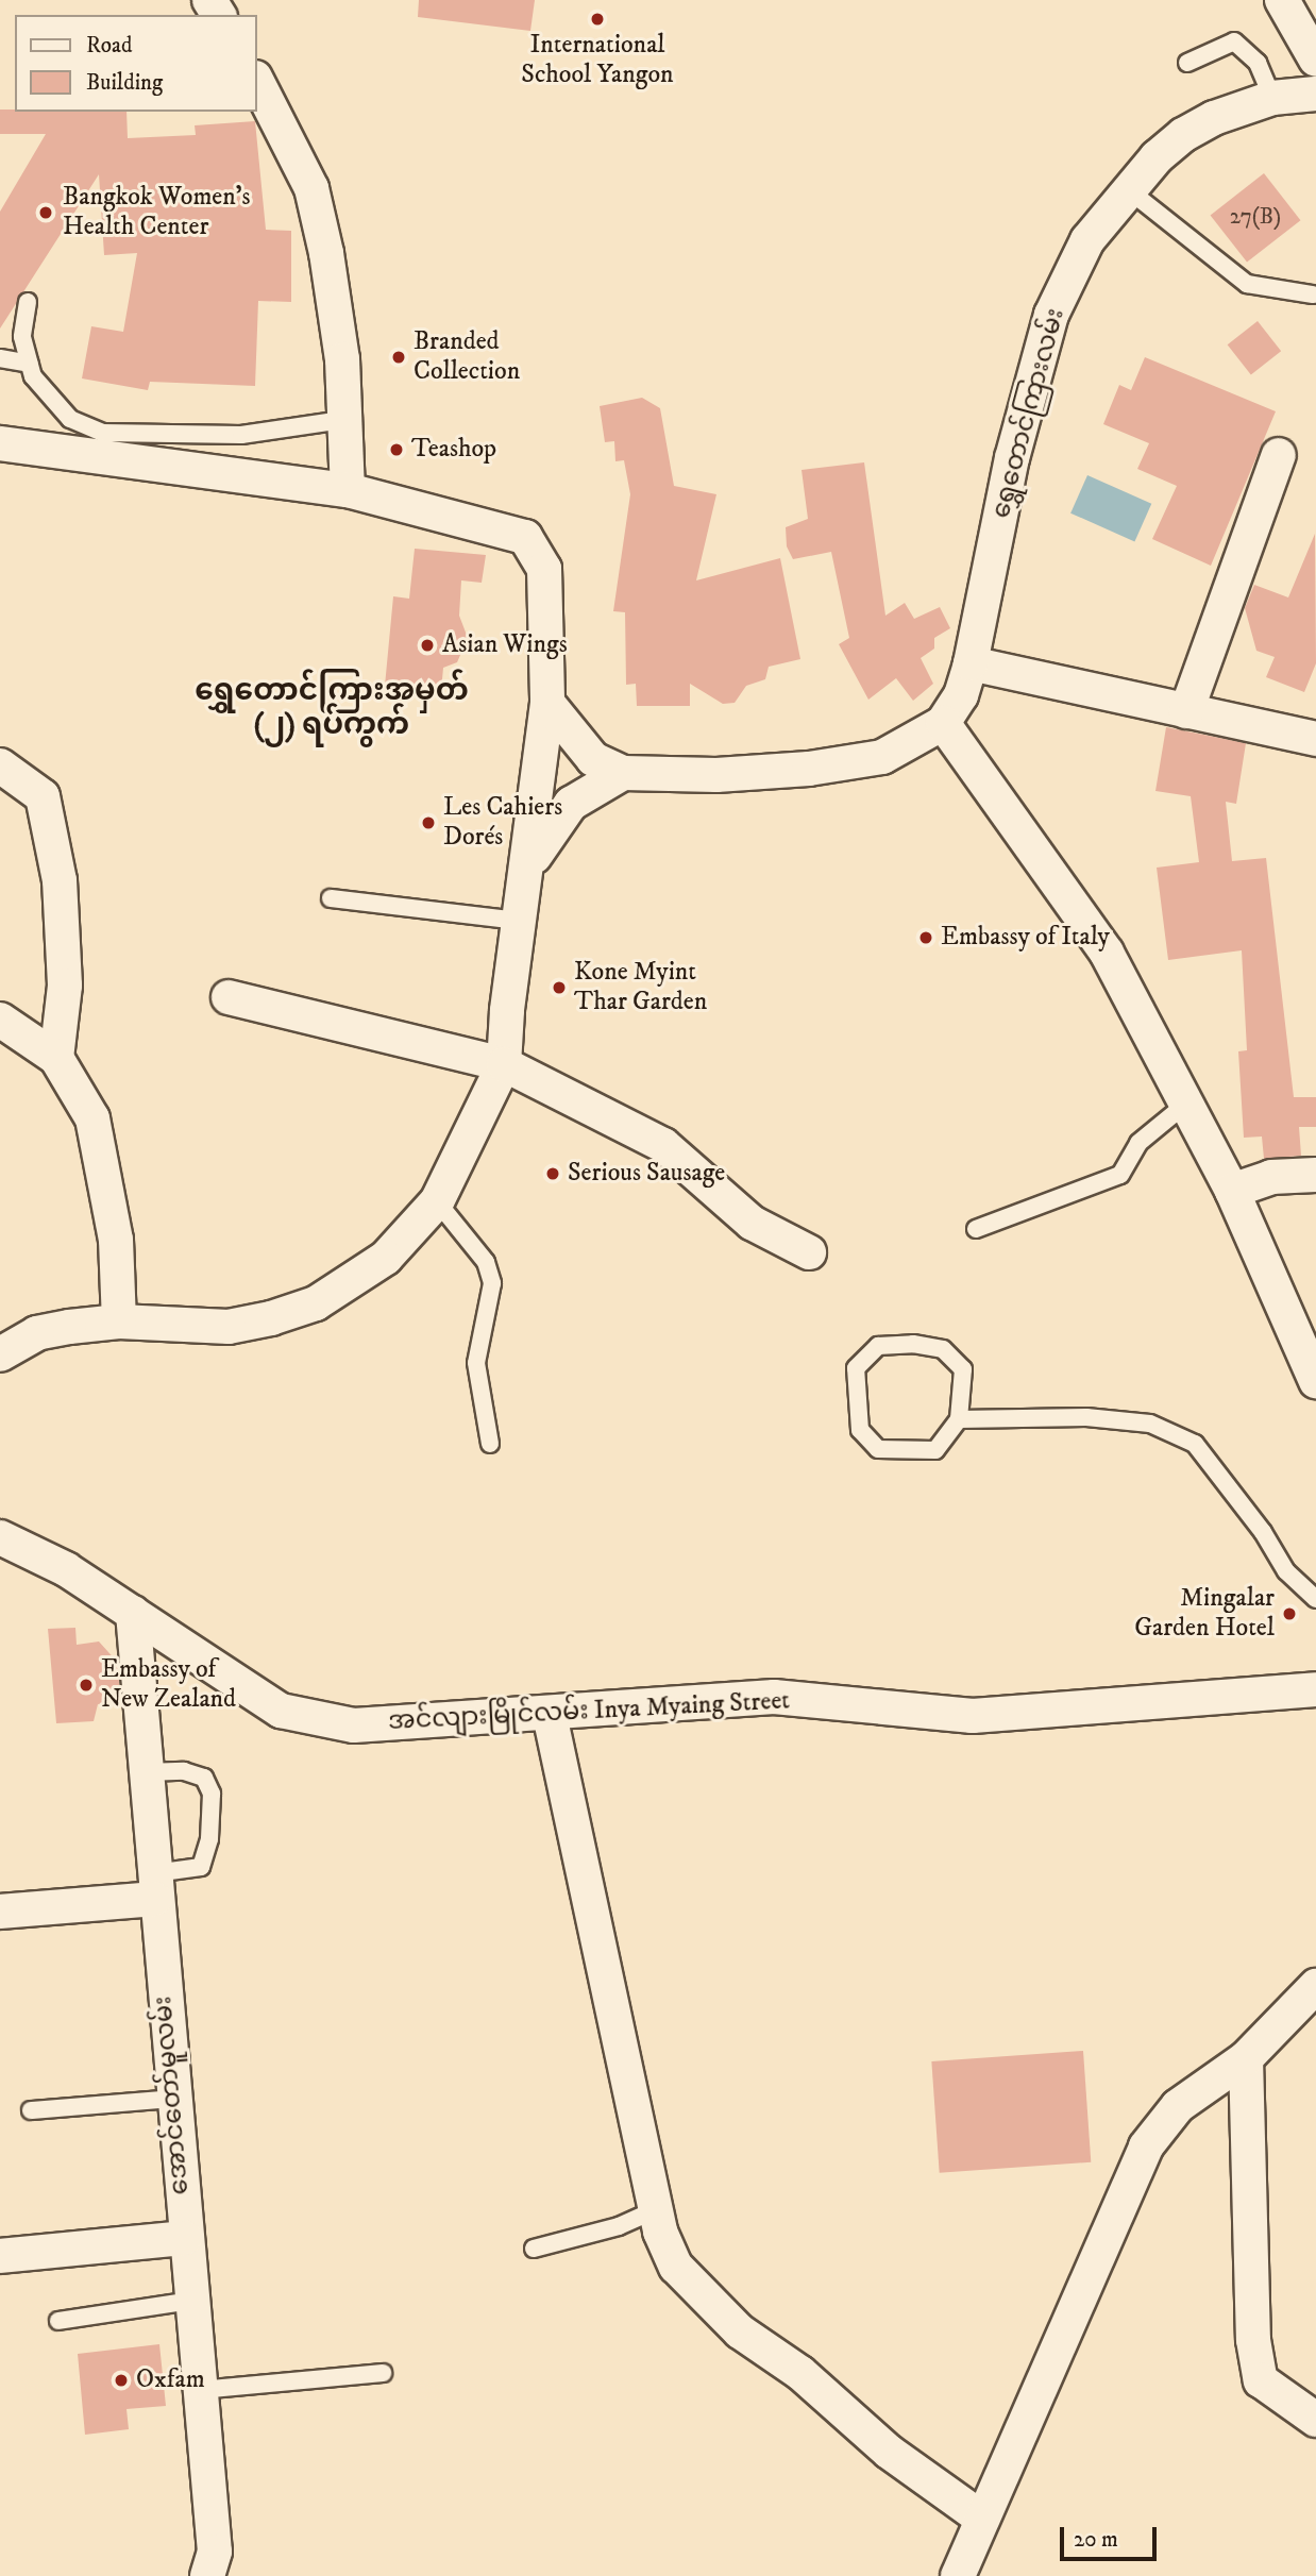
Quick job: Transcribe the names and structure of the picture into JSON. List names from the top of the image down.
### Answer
{
  "streets": {
    "street": ["ရွှေတောင်ကြားလမ်း", "အင်လျားမြိုင်လမ်း Inya Myaing Street", "အောင်တော်မူလမ်း"]
  },
  "crossings": [
    ["အင်လျားမြိုင်လမ်း Inya Myaing Street", "အောင်တော်မူလမ်း"]
  ],
  "districts": ["ရွှေတောင်ကြားအမှတ် (၂) ရပ်ကွက်"],
  "places": [
    "International School Yangon",
    "Bangkok Women's Health Center",
    "Branded Collection",
    "Teashop",
    "Asian Wings",
    "Les Cahiers Dorés",
    "Embassy of Italy",
    "Kone Myint Thar Garden",
    "Serious Sausage",
    "Mingalar Garden Hotel",
    "Embassy of New Zealand",
    "Oxfam"
  ],
  "house_numbers": ["27(B)"],
  "legend": ["Road", "Building"],
  "scale_bar": "20 m"
}
